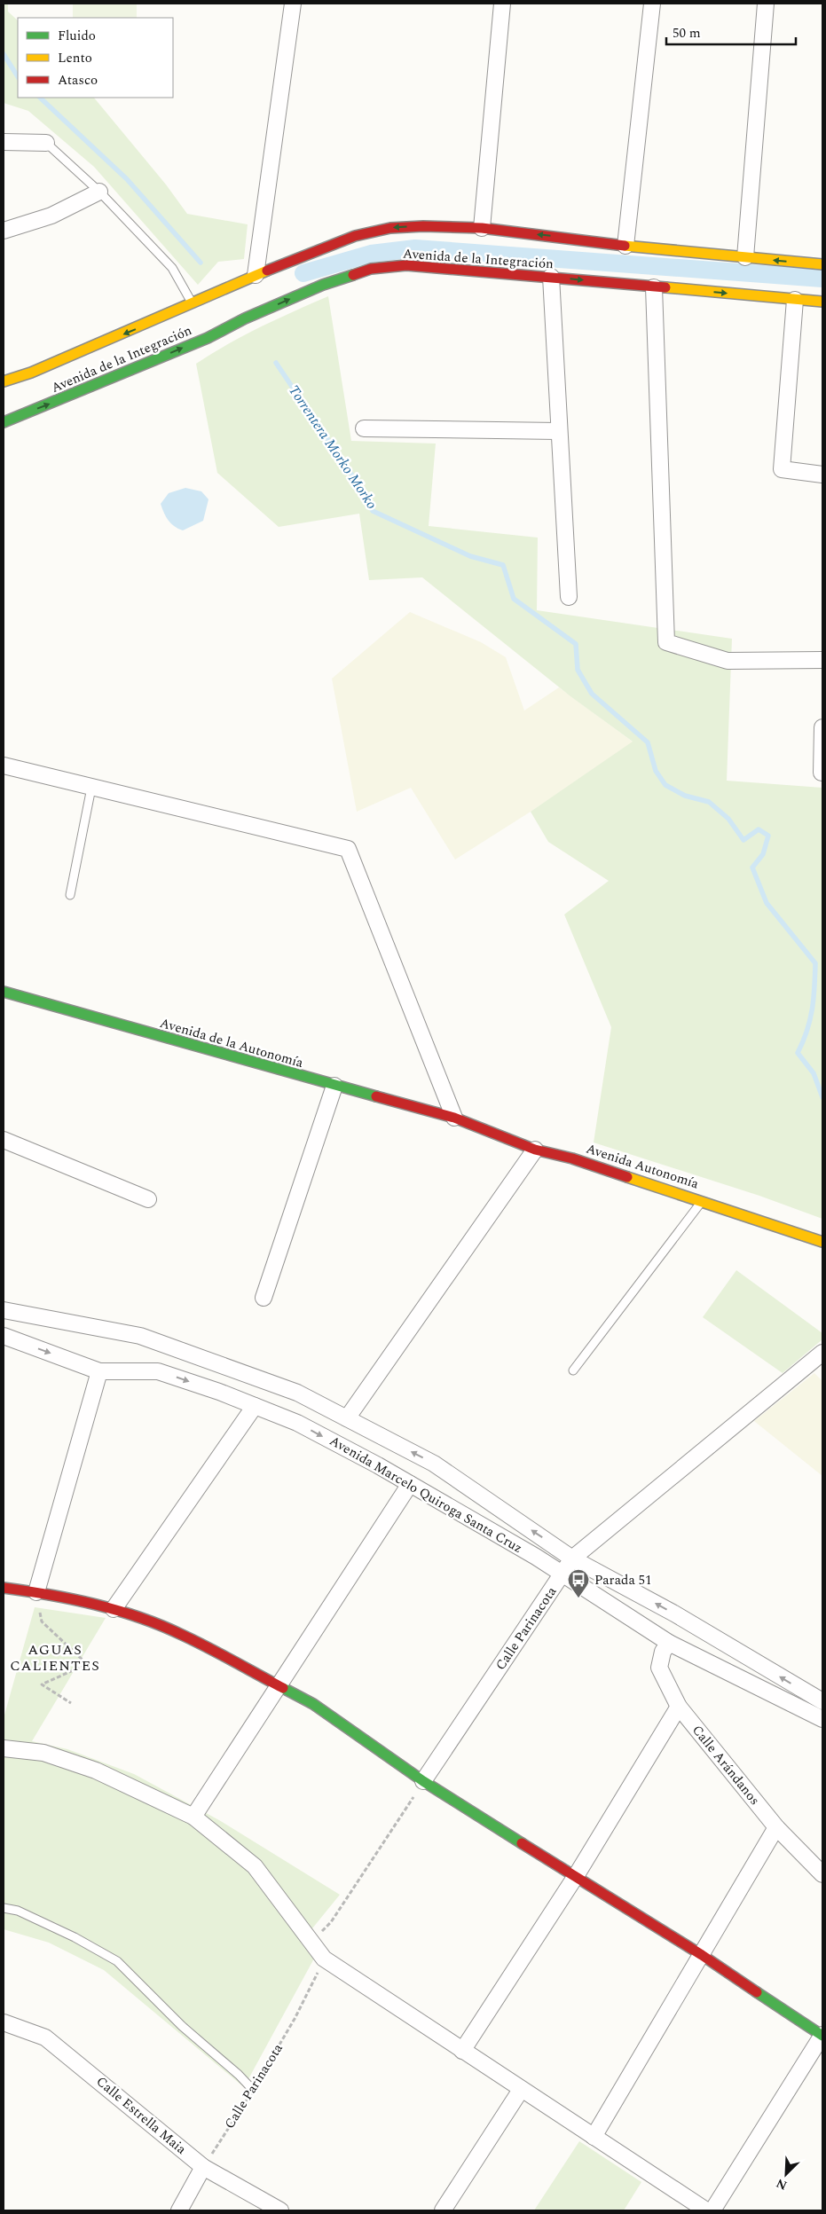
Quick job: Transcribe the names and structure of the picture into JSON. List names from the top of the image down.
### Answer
{
  "streets": {
    "street": [
      "Avenida de la Integración",
      "Avenida de la Autonomía",
      "Avenida Autonomía",
      "Avenida Marcelo Quiroga Santa Cruz",
      "Calle Parinacota",
      "Calle Arándanos",
      "Calle Estrella Maia"
    ]
  },
  "crossings": [
    ["Avenida de la Autonomía", "Avenida Autonomía"],
    ["Avenida Marcelo Quiroga Santa Cruz", "Calle Parinacota"],
    ["Avenida Marcelo Quiroga Santa Cruz", "Calle Arándanos"],
    ["Calle Parinacota", "Calle Estrella Maia"]
  ],
  "districts": ["AGUAS CALIENTES"],
  "water": ["Torrentera Morko Morko"],
  "places": {
    "bus stop": ["Parada 51"]
  },
  "legend": ["Fluido", "Lento", "Atasco"],
  "scale_bar": "50 m",
  "north": "bottom left"
}
